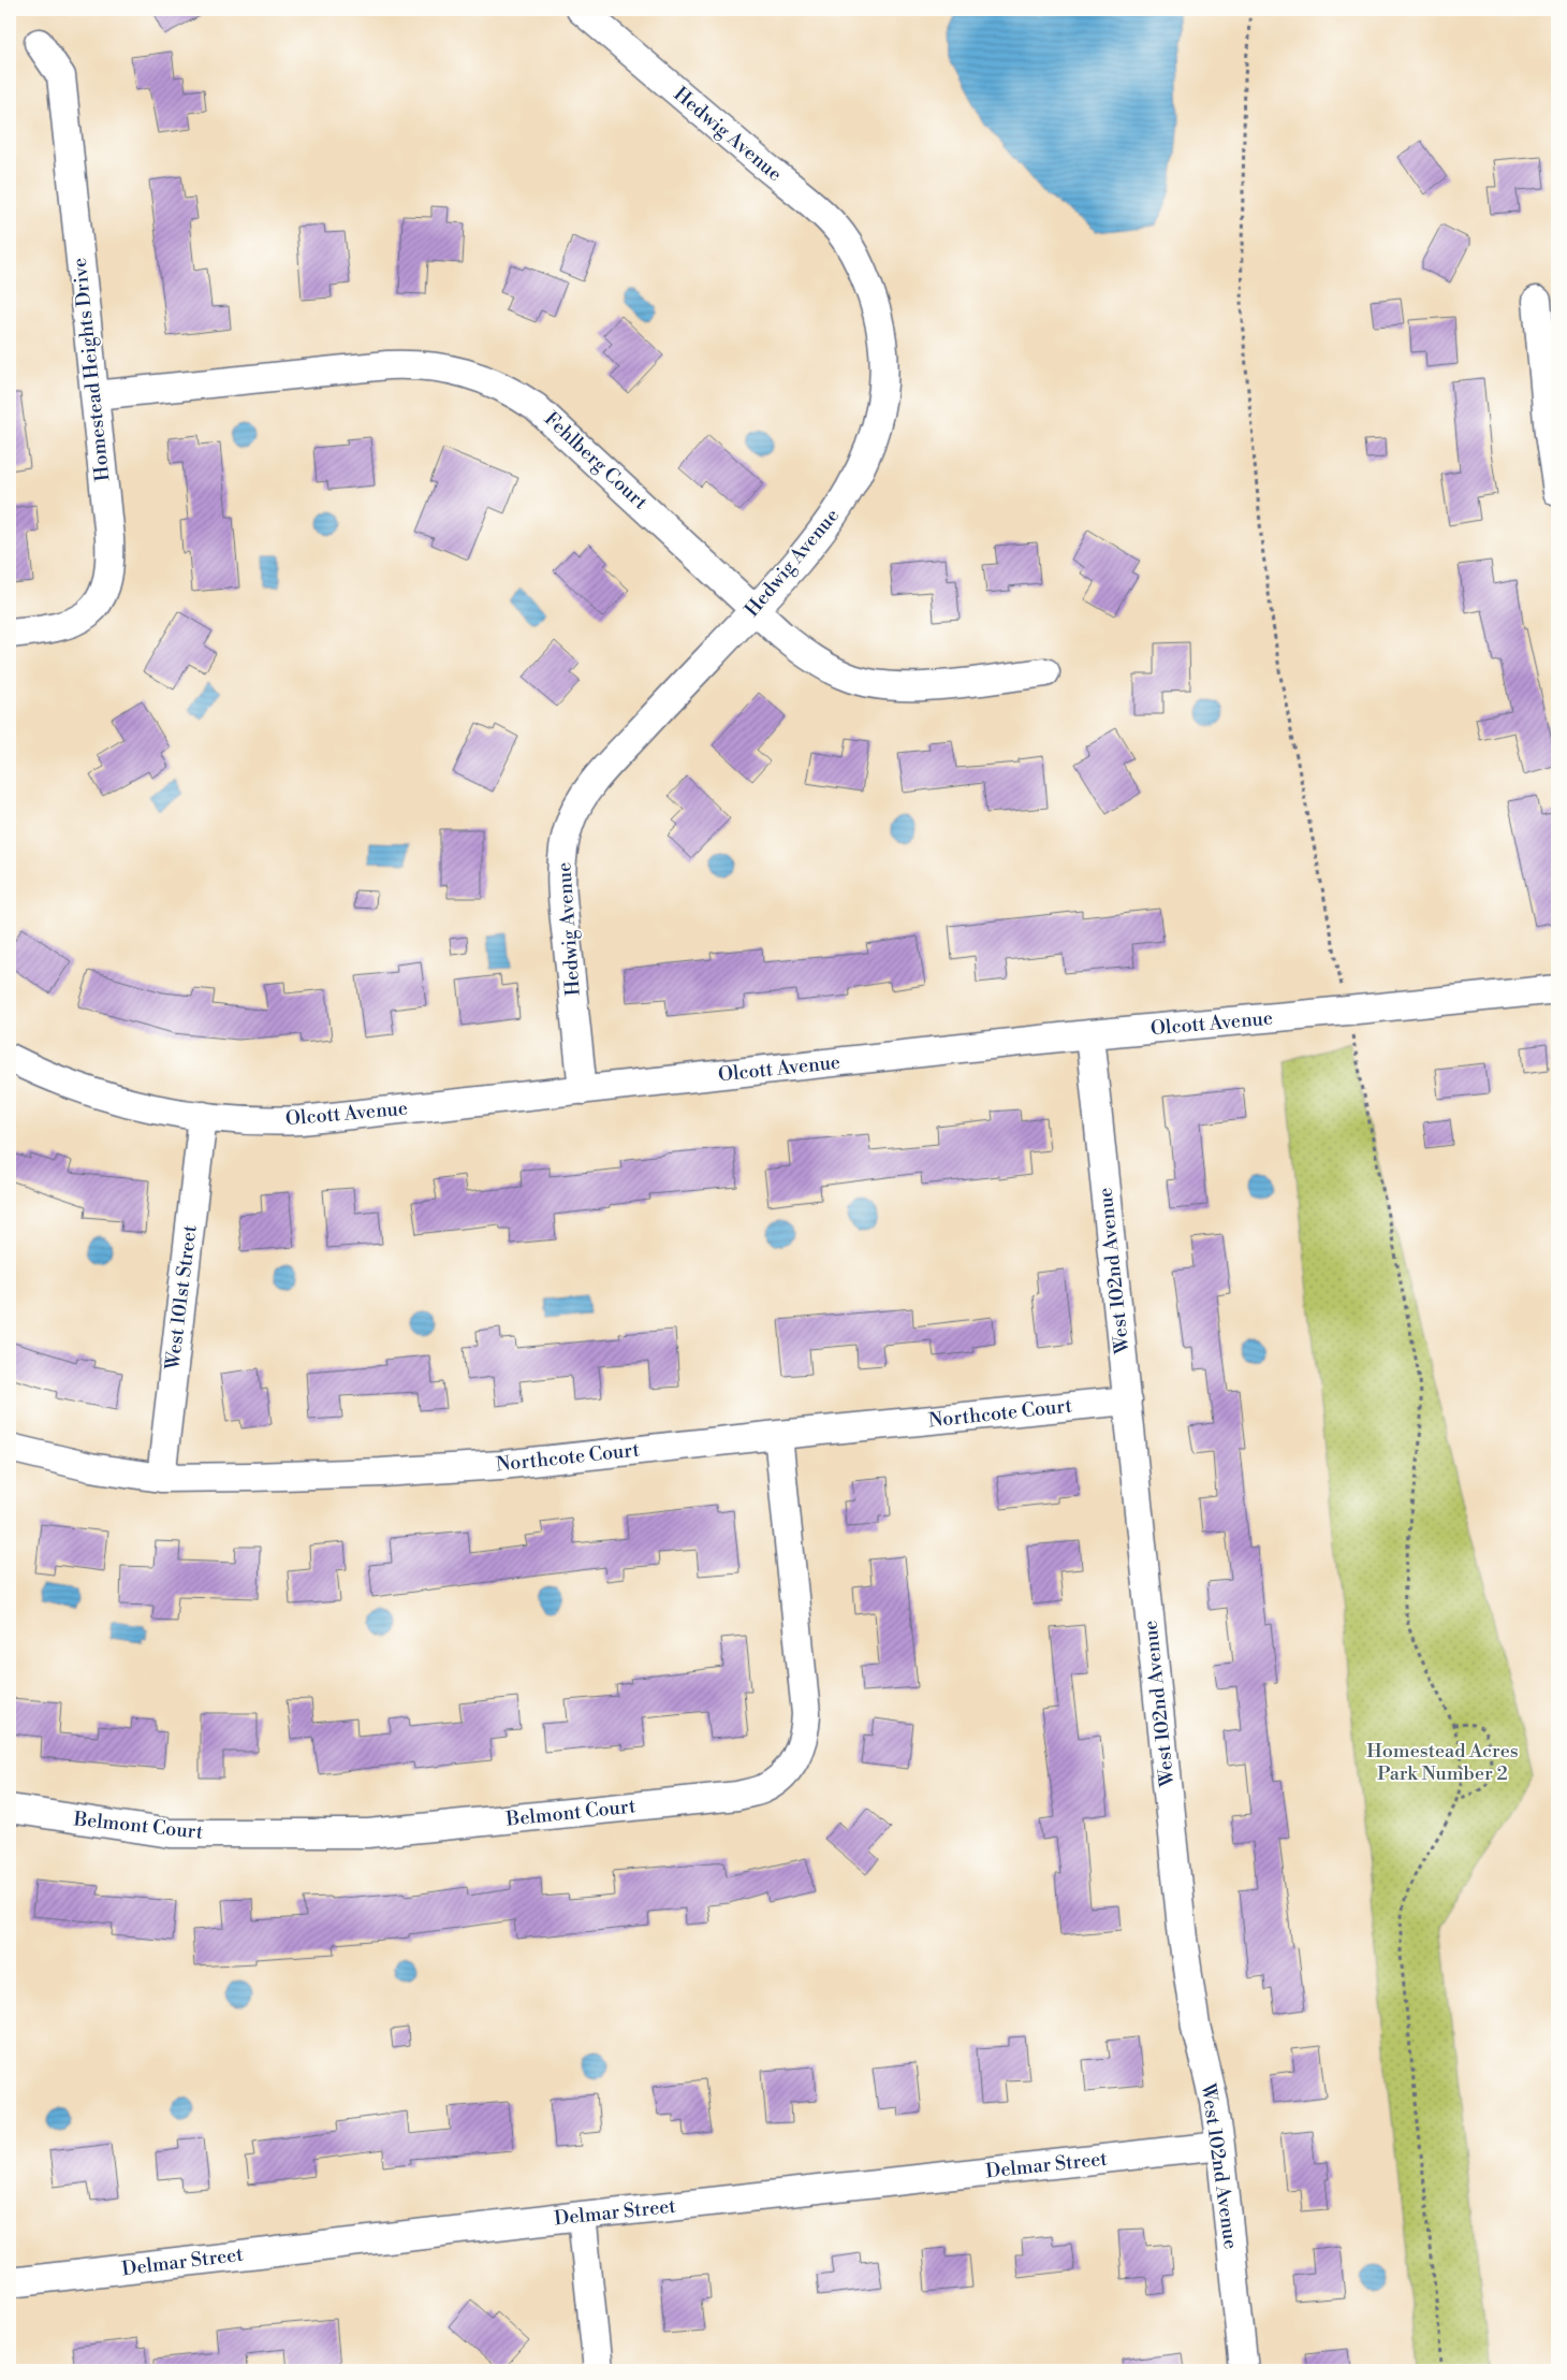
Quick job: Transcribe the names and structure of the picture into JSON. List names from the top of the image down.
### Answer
{
  "streets": {
    "street": [
      "Hedwig Avenue",
      "Homestead Heights Drive",
      "Fehlberg Court",
      "Olcott Avenue",
      "West 102nd Avenue",
      "West 101st Street",
      "Northcote Court",
      "Belmont Court",
      "Delmar Street"
    ]
  },
  "crossings": [
    ["Hedwig Avenue", "Fehlberg Court"],
    ["Hedwig Avenue", "Olcott Avenue"],
    ["Homestead Heights Drive", "Fehlberg Court"],
    ["Olcott Avenue", "West 102nd Avenue"],
    ["Olcott Avenue", "West 101st Street"],
    ["West 102nd Avenue", "Northcote Court"],
    ["West 102nd Avenue", "Delmar Street"],
    ["West 101st Street", "Northcote Court"],
    ["Northcote Court", "Belmont Court"]
  ],
  "parks": ["Homestead Acres Park Number 2"]
}
